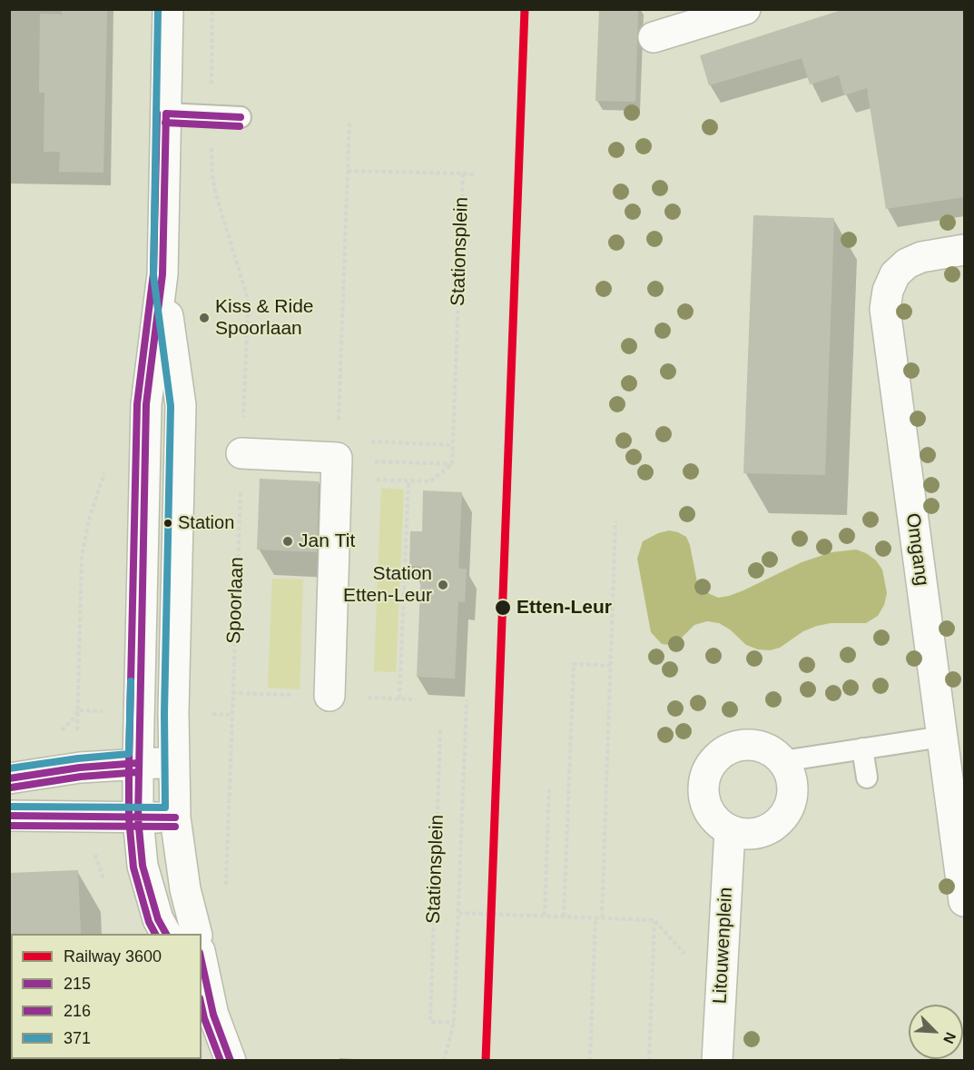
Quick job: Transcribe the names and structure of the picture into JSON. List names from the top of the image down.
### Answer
{
  "streets": {
    "street": ["Omgang", "Litouwenplein"],
    "path": ["Stationsplein", "Spoorlaan"]
  },
  "places": [
    "Kiss & Ride Spoorlaan",
    "Station",
    "Jan Tit",
    "Station Etten-Leur",
    "Etten-Leur"
  ],
  "lines": [
    "rail line 3600",
    "transit line 371",
    "transit line 215",
    "transit line 216"
  ],
  "legend": [
    "Railway 3600",
    "215",
    "216",
    "371"
  ],
  "north": "bottom right"
}
